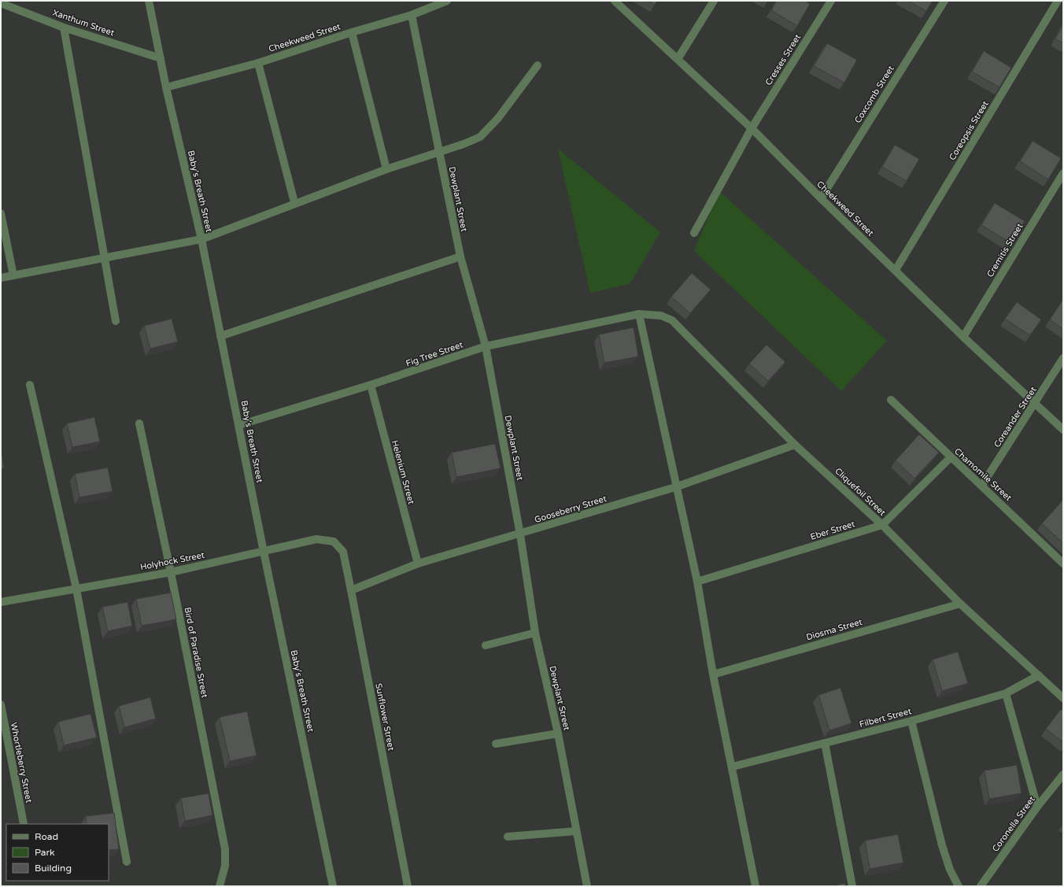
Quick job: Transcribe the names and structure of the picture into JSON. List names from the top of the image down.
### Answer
{
  "streets": {
    "street": [
      "Xanthum Street",
      "Cheekweed Street",
      "Cresses Street",
      "Coxcomb Street",
      "Coreopsis Street",
      "Baby's Breath Street",
      "Dewplant Street",
      "Cremitis Street",
      "Fig Tree Street",
      "Coreander Street",
      "Helenium Street",
      "Chamomile Street",
      "Cliquefoil Street",
      "Gooseberry Street",
      "Eber Street",
      "Holyhock Street",
      "Diosma Street",
      "Bird of Paradise Street",
      "Sunflower Street",
      "Filbert Street",
      "Whortleberry Street",
      "Coronella Street"
    ]
  },
  "crossings": [
    ["Xanthum Street", "Baby's Breath Street"],
    ["Cheekweed Street", "Cresses Street"],
    ["Cheekweed Street", "Coxcomb Street"],
    ["Cheekweed Street", "Coreopsis Street"],
    ["Cheekweed Street", "Baby's Breath Street"],
    ["Cheekweed Street", "Dewplant Street"],
    ["Cheekweed Street", "Cremitis Street"],
    ["Cheekweed Street", "Coreander Street"],
    ["Baby's Breath Street", "Fig Tree Street"],
    ["Baby's Breath Street", "Holyhock Street"],
    ["Dewplant Street", "Fig Tree Street"],
    ["Dewplant Street", "Gooseberry Street"],
    ["Fig Tree Street", "Helenium Street"],
    ["Fig Tree Street", "Cliquefoil Street"],
    ["Coreander Street", "Chamomile Street"],
    ["Helenium Street", "Gooseberry Street"],
    ["Chamomile Street", "Eber Street"],
    ["Cliquefoil Street", "Gooseberry Street"],
    ["Cliquefoil Street", "Eber Street"],
    ["Cliquefoil Street", "Diosma Street"],
    ["Cliquefoil Street", "Filbert Street"],
    ["Gooseberry Street", "Sunflower Street"],
    ["Holyhock Street", "Bird of Paradise Street"],
    ["Holyhock Street", "Sunflower Street"]
  ],
  "legend": ["Road", "Park", "Building"]
}
